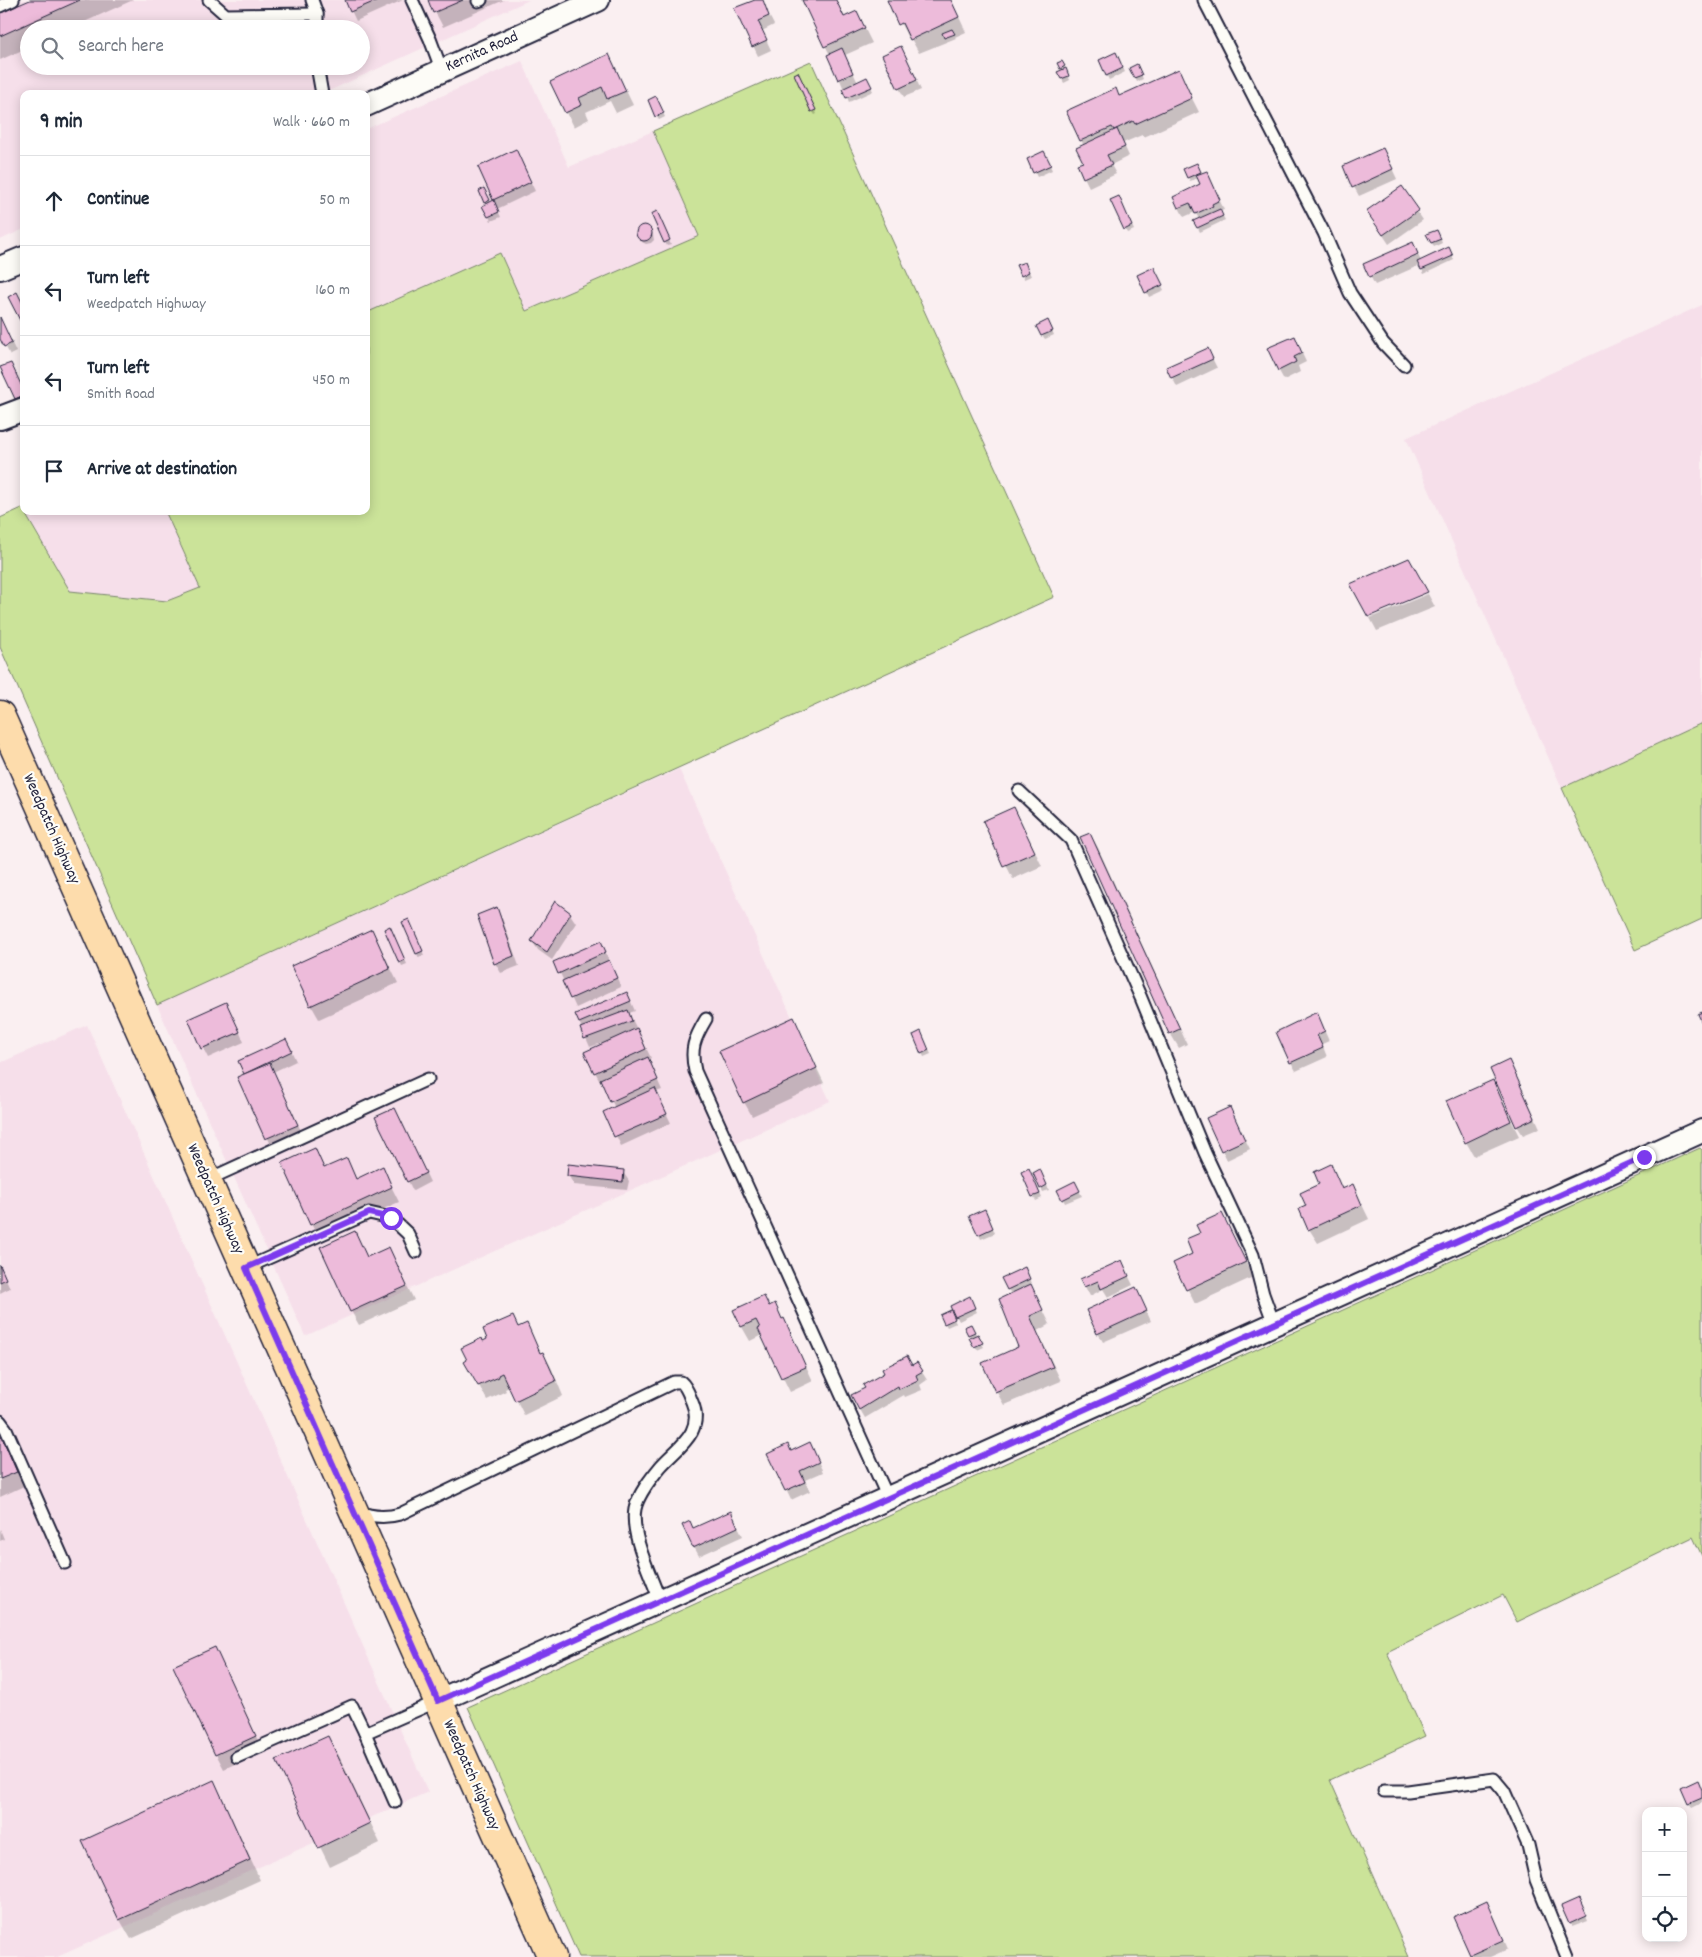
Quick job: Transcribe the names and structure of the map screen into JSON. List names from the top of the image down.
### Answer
{
  "streets": {
    "main road": ["Weedpatch Highway"],
    "street": ["Kernita Road"]
  },
  "page": {
    "search": "Search here",
    "heading": ["9 min", "Walk · 660 m"],
    "list": [
      ["Continue", "50 m"],
      ["Turn left", "Weedpatch Highway", "160 m"],
      ["Turn left", "Smith Road", "450 m"],
      "Arrive at destination"
    ],
    "map_buttons": ["+", "−"]
  }
}
